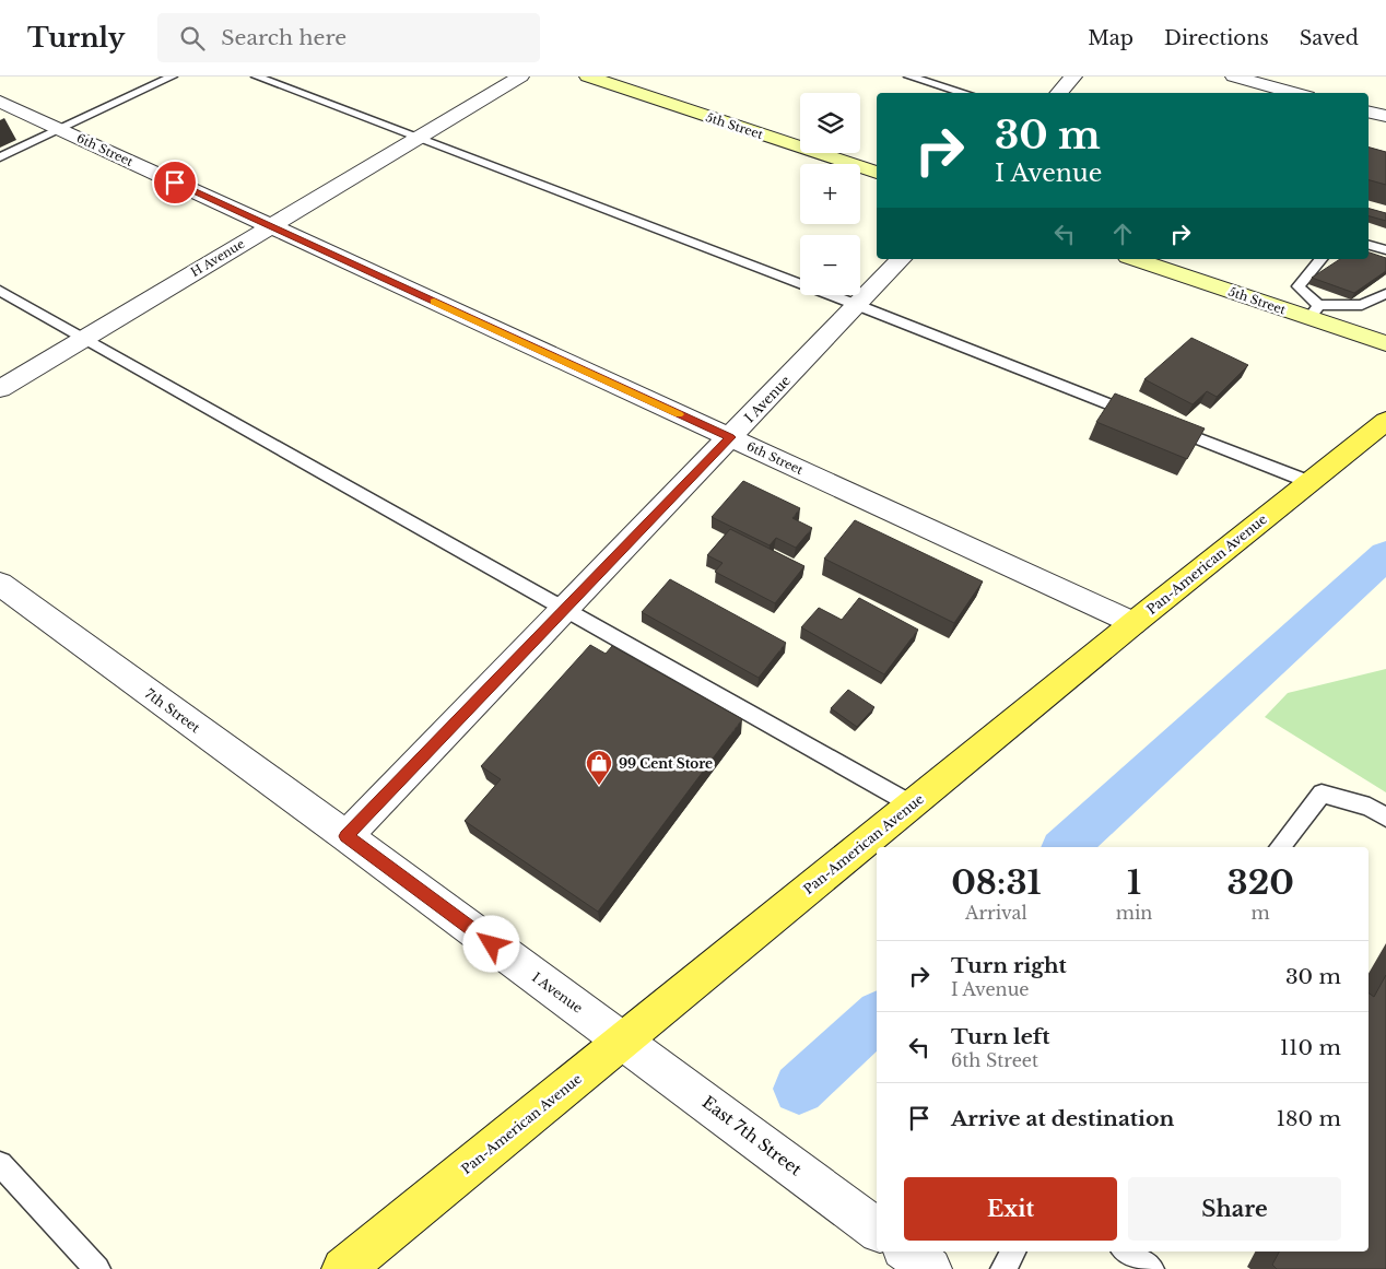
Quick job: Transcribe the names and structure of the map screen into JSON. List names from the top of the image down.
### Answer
{
  "streets": {
    "main road": ["Pan-American Avenue"],
    "street": [
      "5th Street",
      "6th Street",
      "H Avenue",
      "I Avenue",
      "7th Street",
      "East 7th Street"
    ]
  },
  "crossings": [
    ["6th Street", "H Avenue"],
    ["6th Street", "I Avenue"],
    ["6th Street", "Pan-American Avenue"],
    ["I Avenue", "Pan-American Avenue"],
    ["I Avenue", "7th Street"],
    ["I Avenue", "East 7th Street"],
    ["Pan-American Avenue", "East 7th Street"]
  ],
  "places": {
    "shop": ["99 Cent Store"]
  },
  "page": {
    "header": "Turnly",
    "search": "Search here",
    "nav": ["Map", "Directions", "Saved"],
    "map_buttons": ["+", "−"],
    "turn": ["30 m", "I Avenue"],
    "eta": [
      "08:31",
      "Arrival",
      "1",
      "min",
      "320",
      "m"
    ],
    "list": [
      {
        "name": "Turn right",
        "note": "I Avenue",
        "value": "30 m"
      },
      {
        "name": "Turn left",
        "note": "6th Street",
        "value": "110 m"
      },
      {
        "name": "Arrive at destination",
        "value": "180 m"
      }
    ],
    "buttons": ["Exit", "Share"]
  }
}
